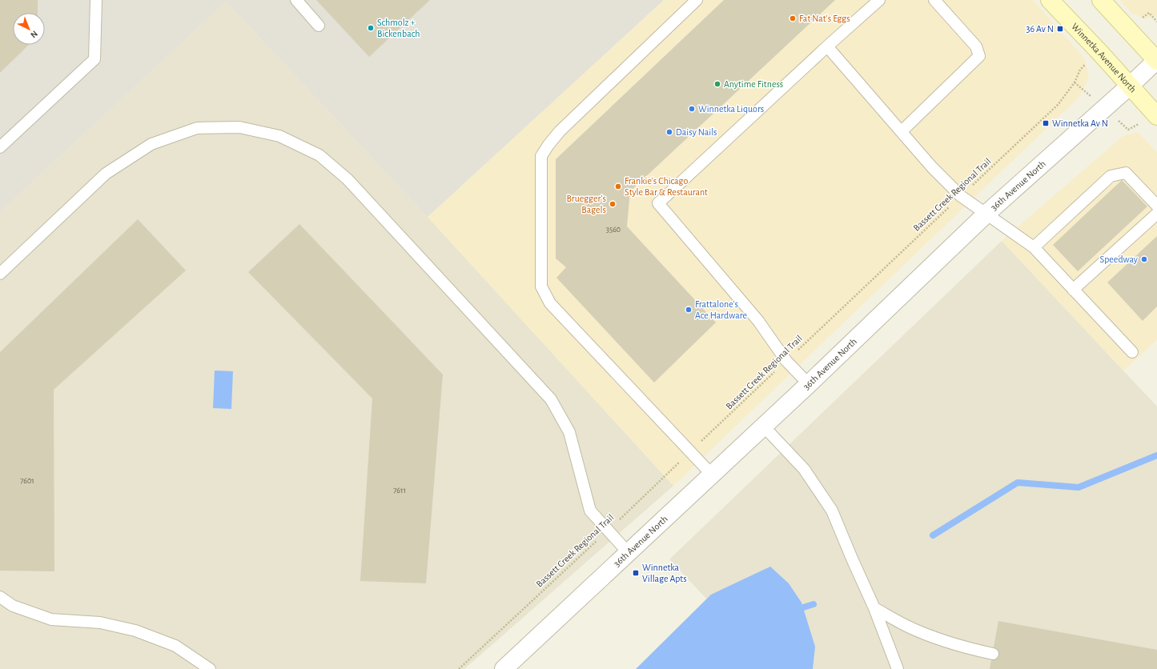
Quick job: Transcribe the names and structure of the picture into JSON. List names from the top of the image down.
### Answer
{
  "streets": {
    "main road": ["Winnetka Avenue North"],
    "street": ["36th Avenue North"],
    "path": ["Bassett Creek Regional Trail"]
  },
  "crossings": [
    ["Winnetka Avenue North", "36th Avenue North"]
  ],
  "places": {
    "other": [
      "Fat Nat's Eggs",
      "Schmolz + Bickenbach",
      "Anytime Fitness",
      "Winnetka Liquors",
      "Daisy Nails",
      "Frankie's Chicago Style Bar & Restaurant",
      "Bruegger's Bagels",
      "Speedway",
      "Frattalone's Ace Hardware"
    ],
    "transit": ["36 Av N", "Winnetka Av N", "Winnetka Village Apts"]
  },
  "house_numbers": ["3560", "7601", "7611"],
  "north": "bottom right"
}
